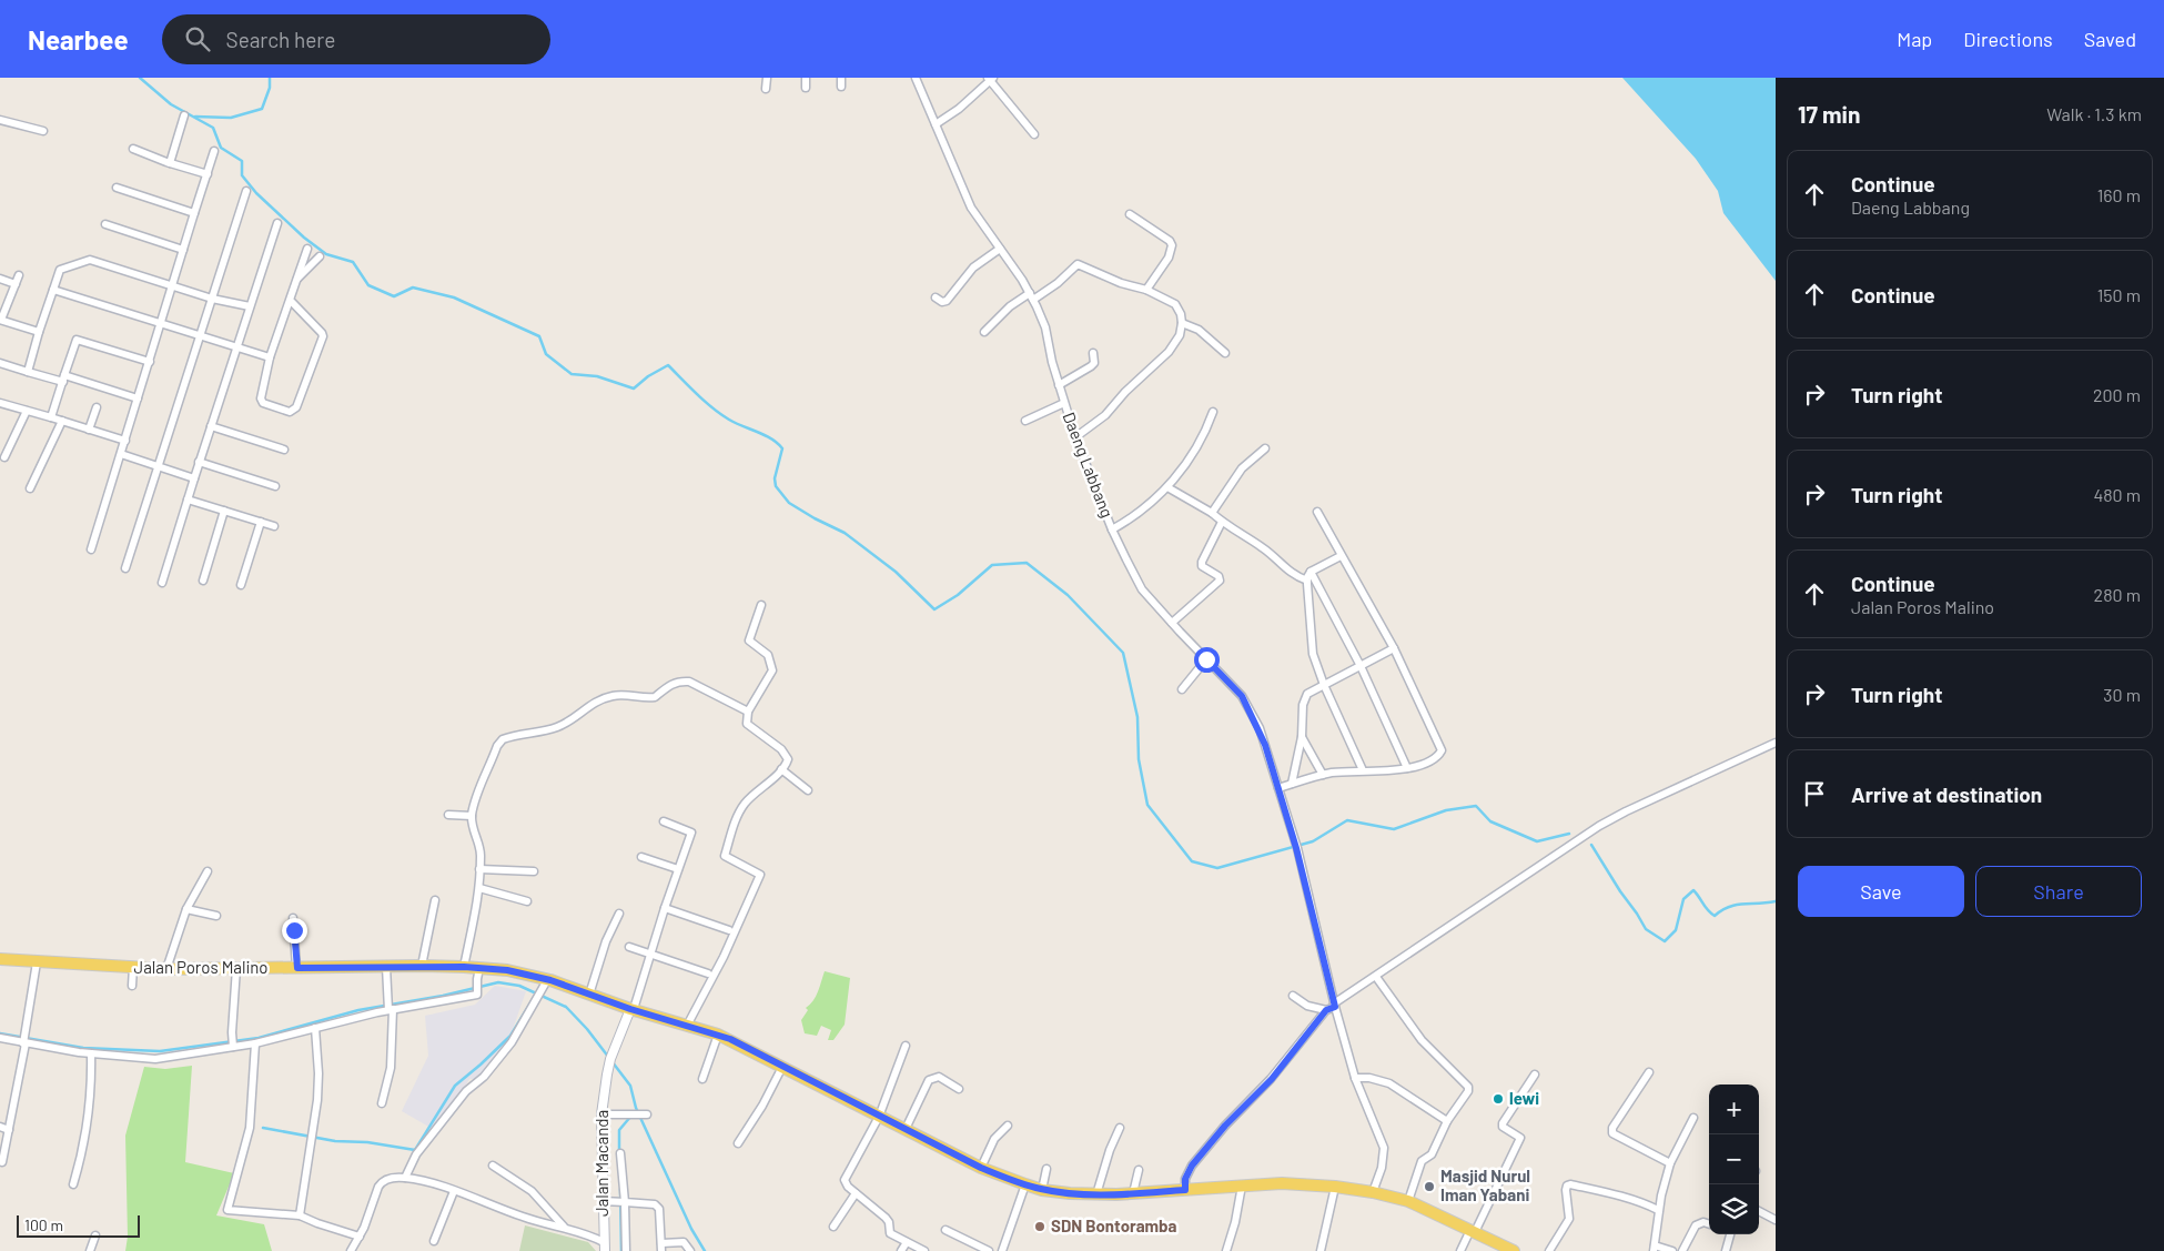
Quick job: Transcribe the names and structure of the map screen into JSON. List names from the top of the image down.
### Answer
{
  "streets": {
    "main road": ["Jalan Poros Malino"],
    "street": ["Daeng Labbang", "Jalan Macanda"]
  },
  "crossings": [
    ["Daeng Labbang", "Jalan Poros Malino"],
    ["Jalan Poros Malino", "Jalan Macanda"]
  ],
  "places": ["lewi", "Masjid Nurul Iman Yabani", "SDN Bontoramba"],
  "scale_bar": "100 m",
  "page": {
    "header": "Nearbee",
    "search": "Search here",
    "nav": ["Map", "Directions", "Saved"],
    "heading": ["17 min", "Walk · 1.3 km"],
    "list": [
      ["Continue", "Daeng Labbang", "160 m"],
      ["Continue", "150 m"],
      ["Turn right", "200 m"],
      ["Turn right", "480 m"],
      ["Continue", "Jalan Poros Malino", "280 m"],
      ["Turn right", "30 m"],
      "Arrive at destination"
    ],
    "buttons": ["Save", "Share"],
    "map_buttons": ["+", "−"],
    "scale": "100 m"
  }
}
